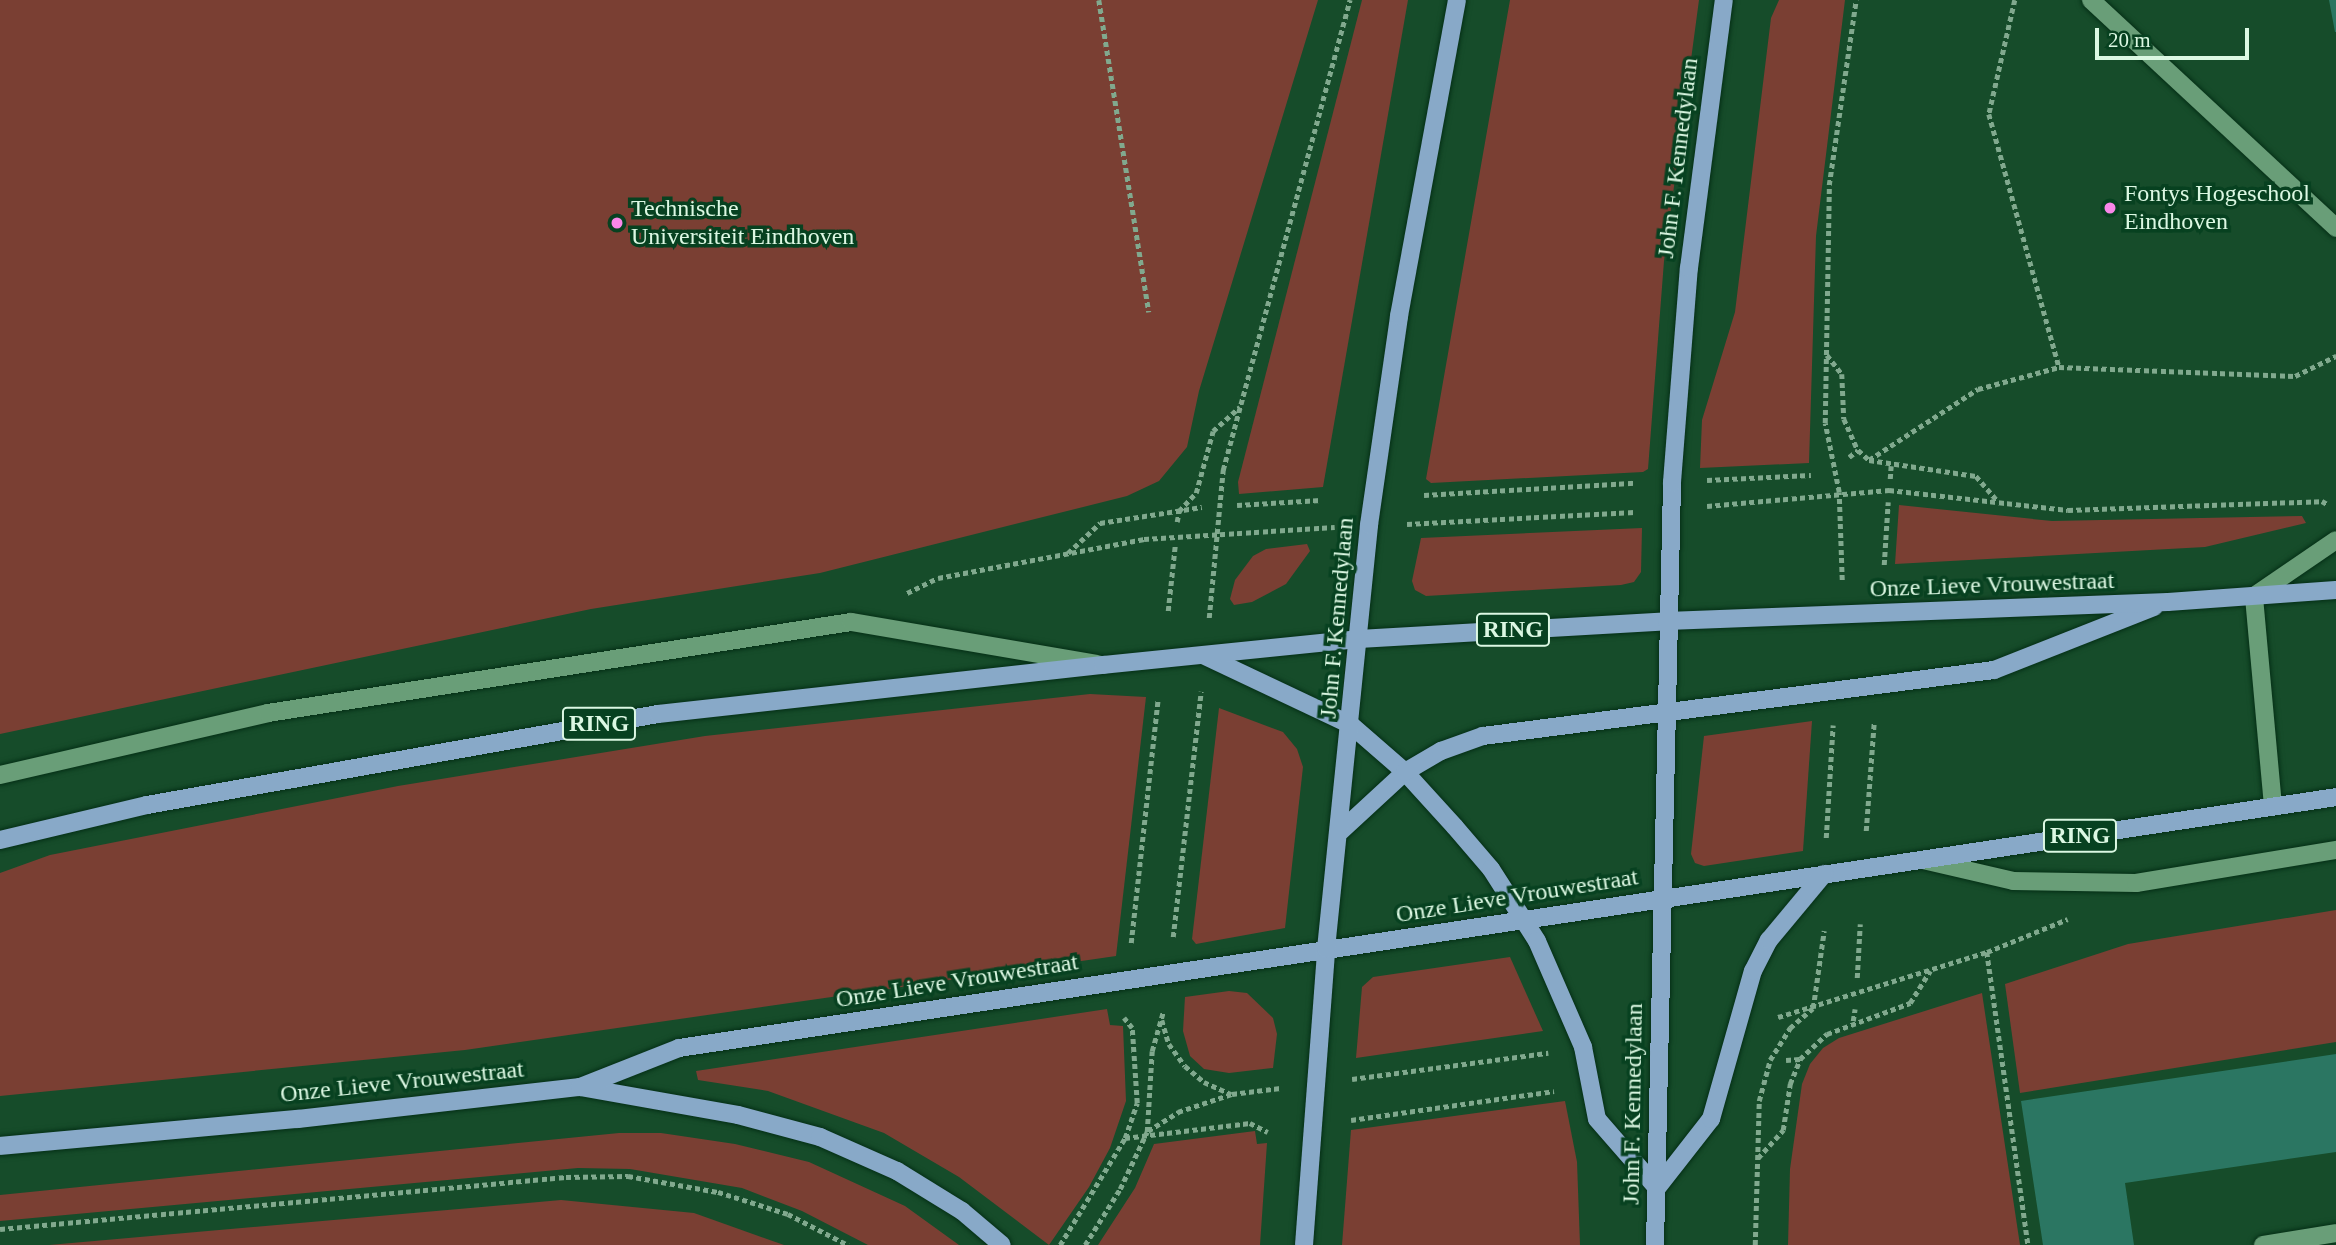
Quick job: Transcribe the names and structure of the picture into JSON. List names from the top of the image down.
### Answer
{
  "streets": {
    "main road": ["John F. Kennedylaan", "Onze Lieve Vrouwestraat", "RING"]
  },
  "crossings": [
    ["John F. Kennedylaan", "Onze Lieve Vrouwestraat"]
  ],
  "places": ["Fontys Hogeschool Eindhoven", "Technische Universiteit Eindhoven"],
  "scale_bar": "20 m"
}
